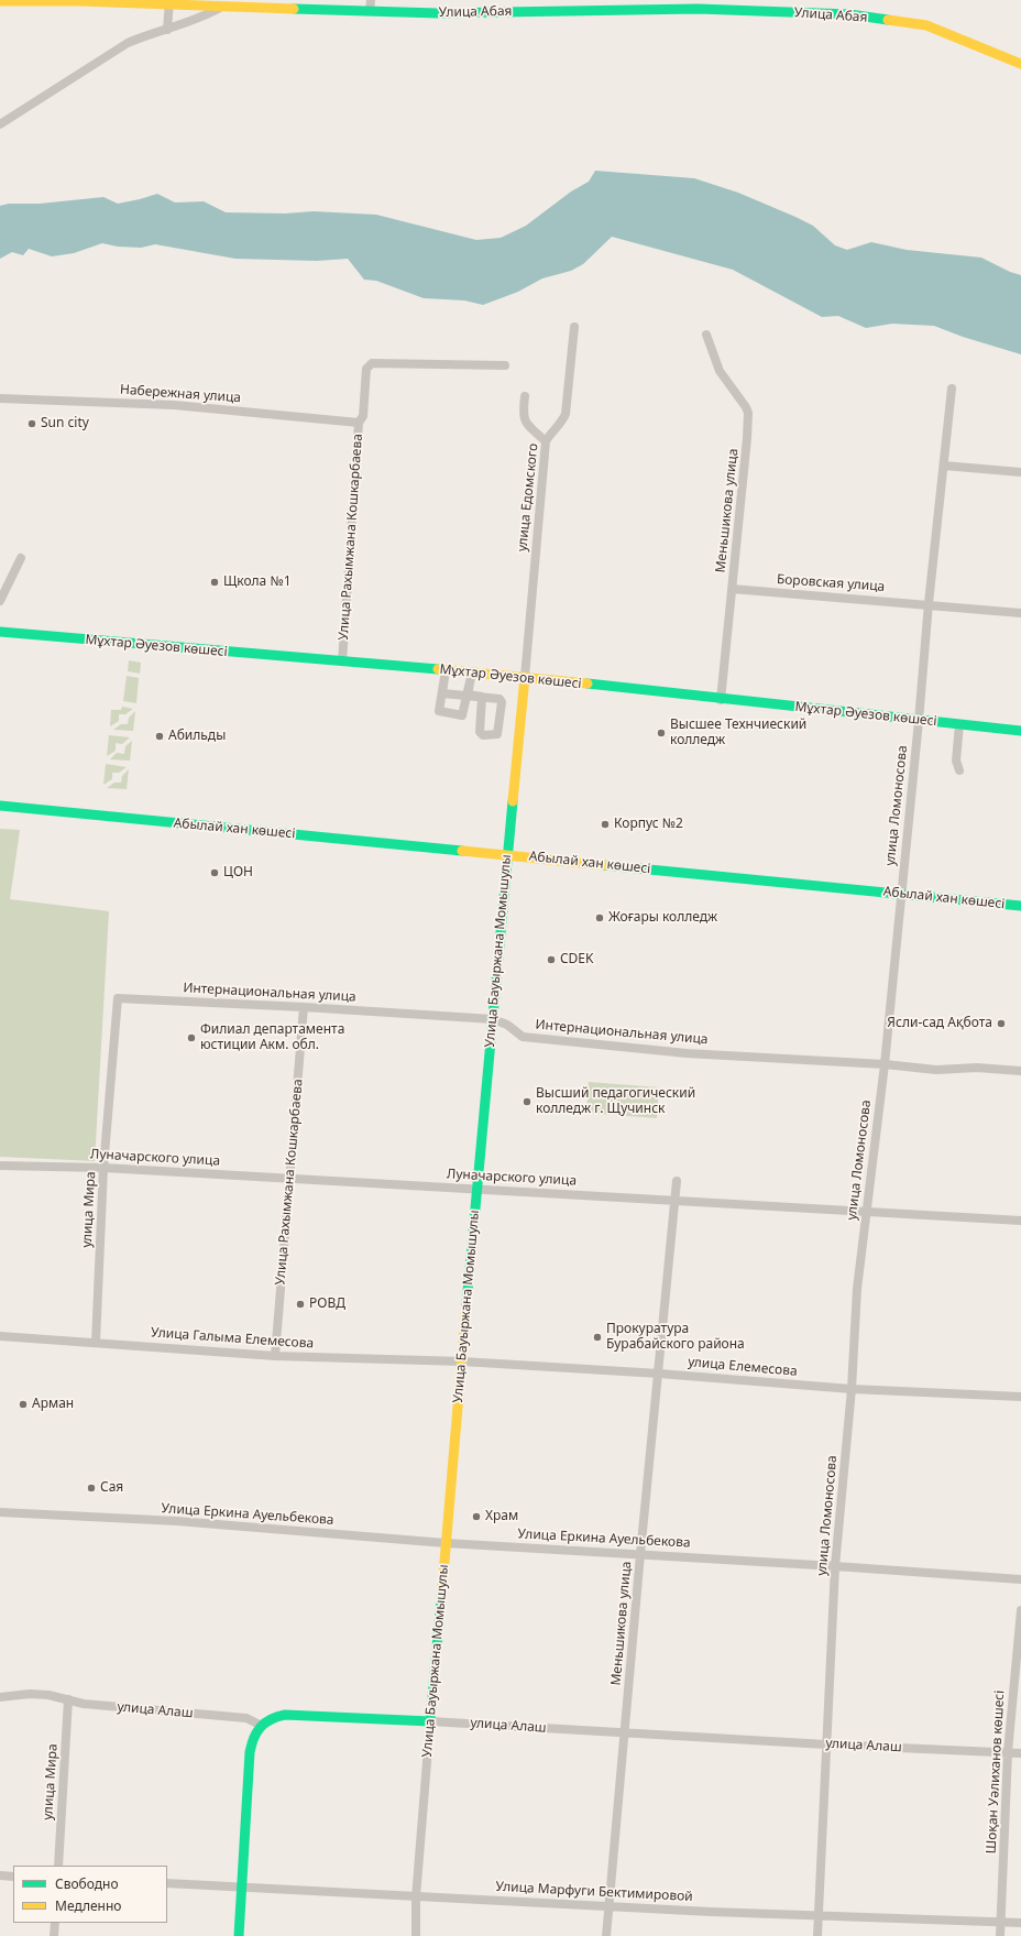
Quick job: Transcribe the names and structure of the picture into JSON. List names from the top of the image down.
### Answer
{
  "streets": {
    "street": [
      "Улица Абая",
      "Набережная улица",
      "улица Едомского",
      "Меньшикова улица",
      "Улица Рахымжана Кошкарбаева",
      "Боровская улица",
      "Мұхтар Әуезов көшесі",
      "улица Ломоносова",
      "Абылай хан көшесі",
      "Улица Бауыржана Момышулы",
      "Интернациональная улица",
      "Луначарского улица",
      "улица Мира",
      "Улица Галыма Елемесова",
      "улица Елемесова",
      "Улица Еркина Ауельбекова",
      "улица Алаш",
      "Шоқан Уәлиханов көшесі",
      "Улица Марфуги Бектимировой"
    ]
  },
  "crossings": [
    ["Набережная улица", "Улица Рахымжана Кошкарбаева"],
    ["улица Едомского", "Мұхтар Әуезов көшесі"],
    ["улица Едомского", "Улица Бауыржана Момышулы"],
    ["Меньшикова улица", "Боровская улица"],
    ["Меньшикова улица", "Мұхтар Әуезов көшесі"],
    ["Меньшикова улица", "Луначарского улица"],
    ["Меньшикова улица", "улица Елемесова"],
    ["Меньшикова улица", "Улица Еркина Ауельбекова"],
    ["Меньшикова улица", "улица Алаш"],
    ["Меньшикова улица", "Улица Марфуги Бектимировой"],
    ["Улица Рахымжана Кошкарбаева", "Мұхтар Әуезов көшесі"],
    ["Улица Рахымжана Кошкарбаева", "Интернациональная улица"],
    ["Улица Рахымжана Кошкарбаева", "Луначарского улица"],
    ["Улица Рахымжана Кошкарбаева", "Улица Галыма Елемесова"],
    ["Боровская улица", "улица Ломоносова"],
    ["Мұхтар Әуезов көшесі", "улица Ломоносова"],
    ["Мұхтар Әуезов көшесі", "Улица Бауыржана Момышулы"],
    ["улица Ломоносова", "Абылай хан көшесі"],
    ["улица Ломоносова", "Интернациональная улица"],
    ["улица Ломоносова", "Луначарского улица"],
    ["улица Ломоносова", "улица Елемесова"],
    ["улица Ломоносова", "Улица Еркина Ауельбекова"],
    ["улица Ломоносова", "улица Алаш"],
    ["улица Ломоносова", "Улица Марфуги Бектимировой"],
    ["Абылай хан көшесі", "Улица Бауыржана Момышулы"],
    ["Улица Бауыржана Момышулы", "Интернациональная улица"],
    ["Улица Бауыржана Момышулы", "Луначарского улица"],
    ["Улица Бауыржана Момышулы", "Улица Галыма Елемесова"],
    ["Улица Бауыржана Момышулы", "улица Елемесова"],
    ["Улица Бауыржана Момышулы", "Улица Еркина Ауельбекова"],
    ["Улица Бауыржана Момышулы", "улица Алаш"],
    ["Улица Бауыржана Момышулы", "Улица Марфуги Бектимировой"],
    ["Интернациональная улица", "улица Мира"],
    ["Луначарского улица", "улица Мира"],
    ["улица Мира", "Улица Галыма Елемесова"],
    ["улица Мира", "улица Алаш"],
    ["Улица Галыма Елемесова", "улица Елемесова"],
    ["улица Алаш", "Шоқан Уәлиханов көшесі"],
    ["Шоқан Уәлиханов көшесі", "Улица Марфуги Бектимировой"]
  ],
  "places": [
    "Sun city",
    "Щкола №1",
    "Высшее Технчиеский колледж",
    "Абильды",
    "Корпус №2",
    "ЦОН",
    "Жоғары колледж",
    "CDEK",
    "Ясли-сад Ақбота",
    "Филиал департамента юстиции Акм. обл.",
    "Высший педагогический колледж г. Щучинск",
    "РОВД",
    "Прокуратура Бурабайского района",
    "Арман",
    "Сая",
    "Храм"
  ],
  "legend": ["Свободно", "Медленно"]
}
